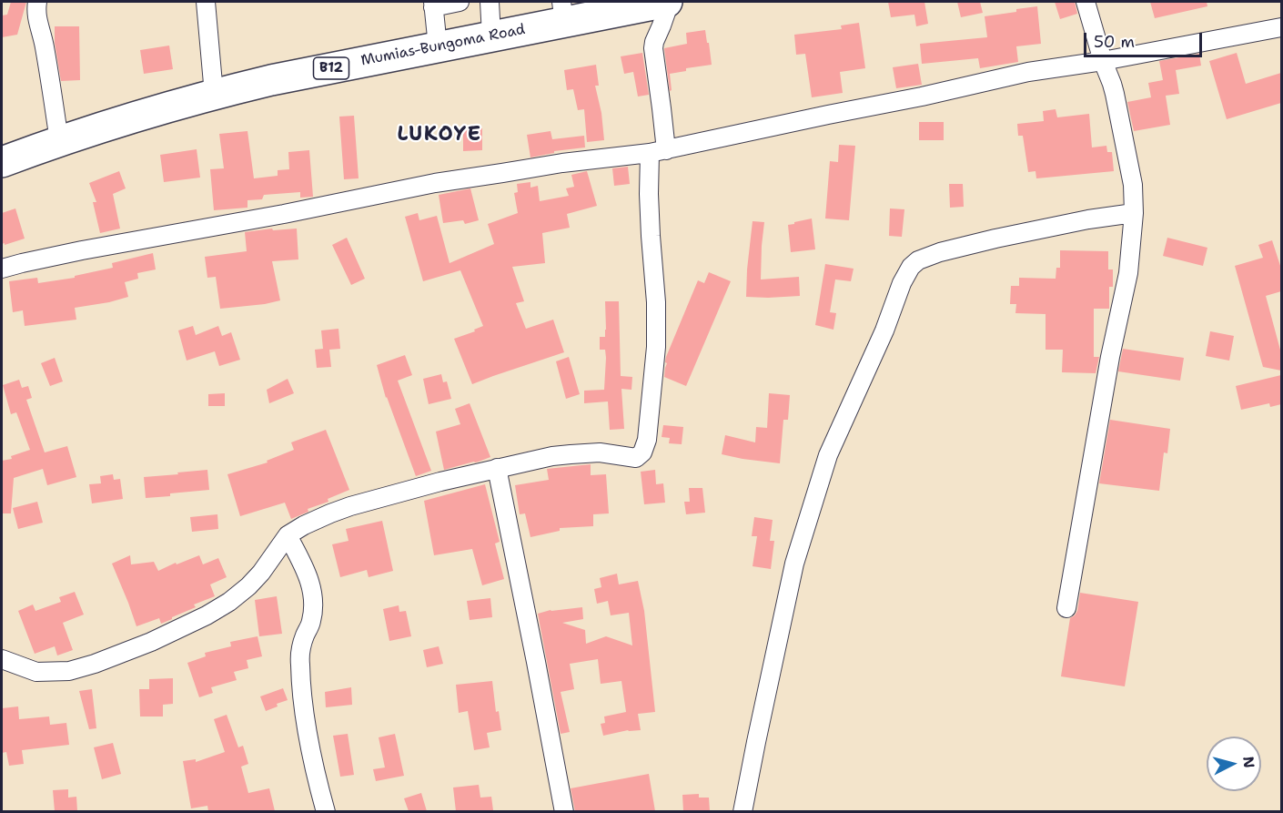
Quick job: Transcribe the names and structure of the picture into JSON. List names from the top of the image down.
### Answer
{
  "streets": {
    "highway": ["Mumias-Bungoma Road", "B12"]
  },
  "districts": ["LUKOYE"],
  "scale_bar": "50 m",
  "north": "right"
}
